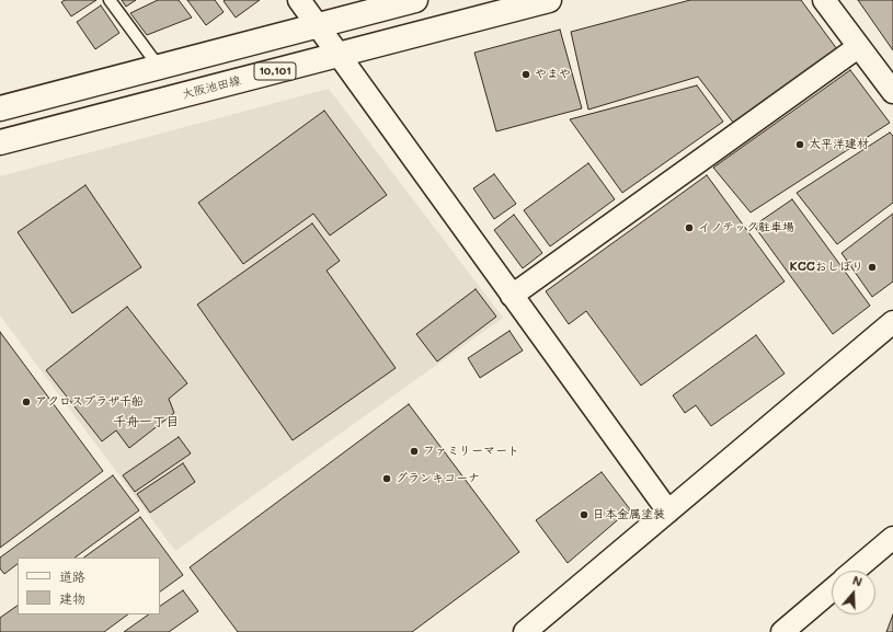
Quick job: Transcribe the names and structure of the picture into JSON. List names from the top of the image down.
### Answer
{
  "streets": {
    "main road": ["10,101", "大阪池田線"]
  },
  "districts": ["千舟一丁目"],
  "places": [
    "やまや",
    "太平洋建材",
    "イノテック駐車場",
    "KCCおしぼり",
    "アクロスプラザ千船",
    "ファミリーマート",
    "グランキコーナ",
    "日本金属塗装"
  ],
  "legend": ["道路", "建物"],
  "north": "top"
}
